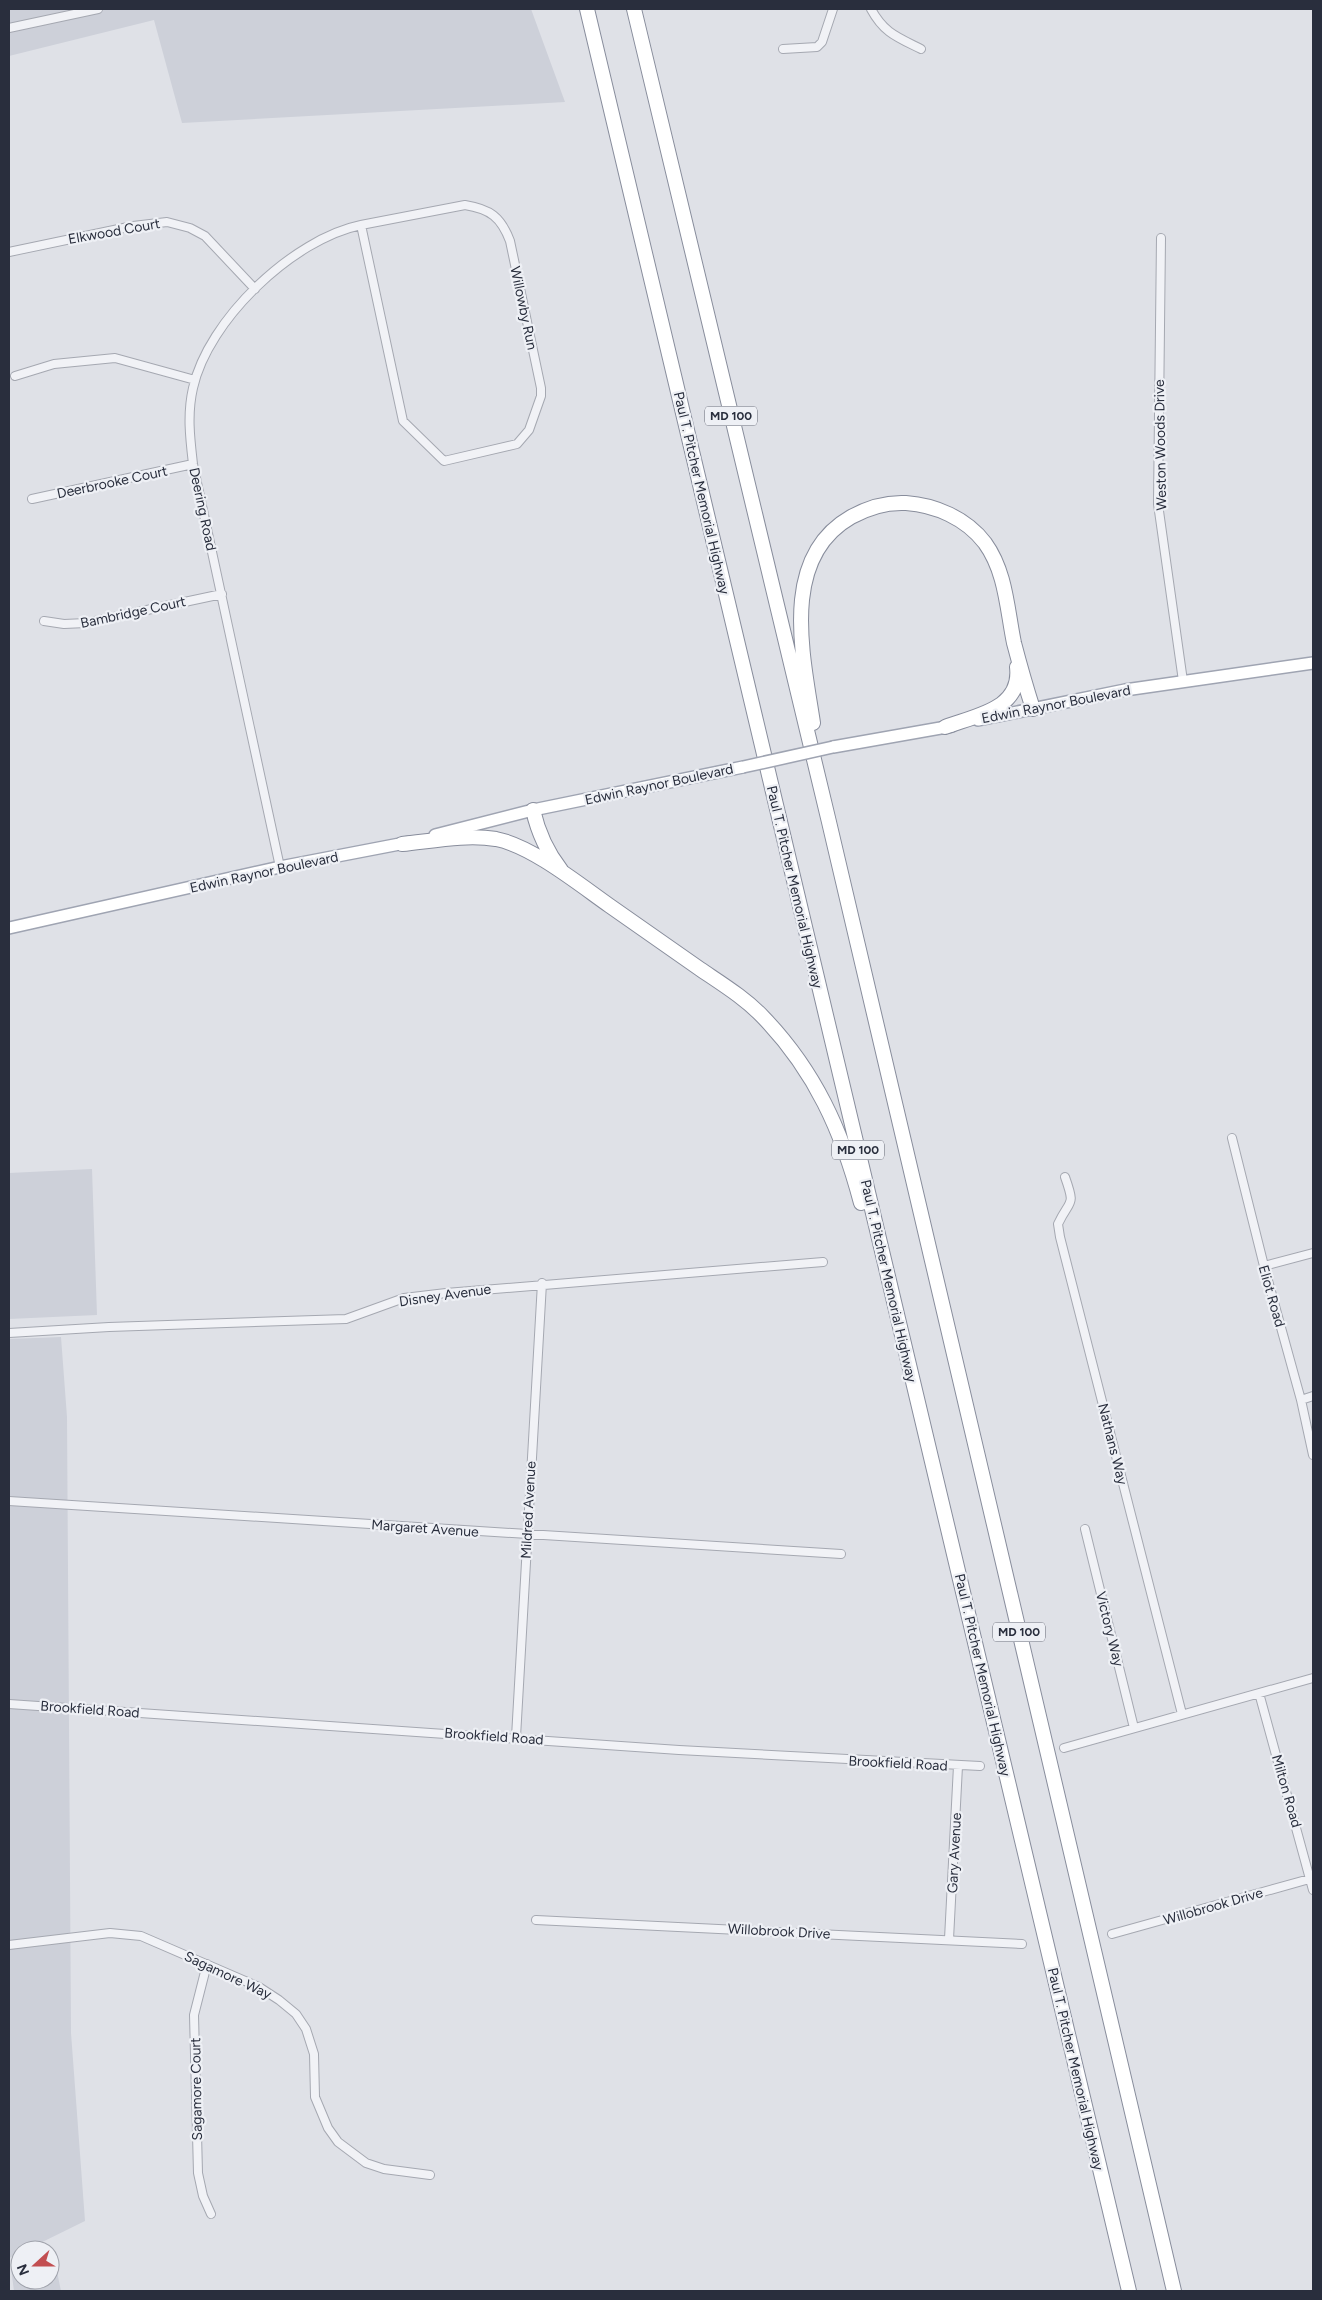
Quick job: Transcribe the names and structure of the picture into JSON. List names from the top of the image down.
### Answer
{
  "streets": {
    "highway": ["MD 100", "Paul T. Pitcher Memorial Highway"],
    "main road": ["Edwin Raynor Boulevard"],
    "street": [
      "Elkwood Court",
      "Willowby Run",
      "Weston Woods Drive",
      "Deerbrooke Court",
      "Deering Road",
      "Bambridge Court",
      "Disney Avenue",
      "Eliot Road",
      "Nathans Way",
      "Mildred Avenue",
      "Margaret Avenue",
      "Victory Way",
      "Brookfield Road",
      "Milton Road",
      "Gary Avenue",
      "Willobrook Drive",
      "Sagamore Way",
      "Sagamore Court"
    ]
  },
  "crossings": [
    ["Elkwood Court", "Deering Road"],
    ["Willowby Run", "Deering Road"],
    ["Weston Woods Drive", "Edwin Raynor Boulevard"],
    ["Deerbrooke Court", "Deering Road"],
    ["Deering Road", "Bambridge Court"],
    ["Deering Road", "Edwin Raynor Boulevard"],
    ["Disney Avenue", "Mildred Avenue"],
    ["Mildred Avenue", "Margaret Avenue"],
    ["Mildred Avenue", "Brookfield Road"],
    ["Brookfield Road", "Gary Avenue"],
    ["Milton Road", "Willobrook Drive"],
    ["Gary Avenue", "Willobrook Drive"],
    ["Sagamore Way", "Sagamore Court"]
  ],
  "north": "left"
}
